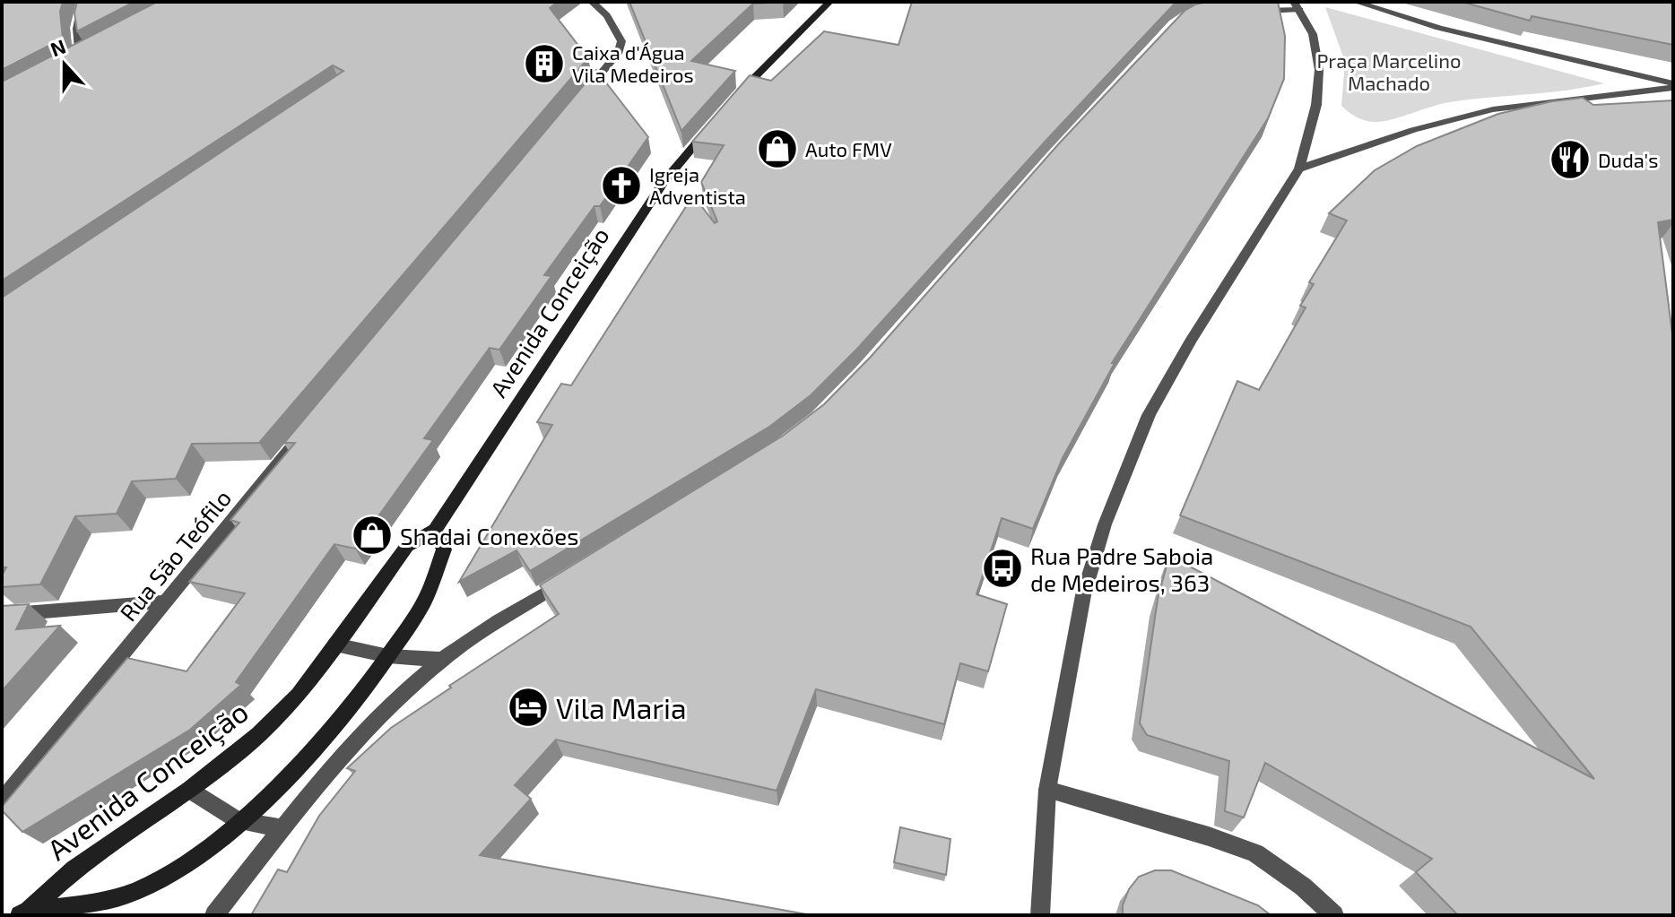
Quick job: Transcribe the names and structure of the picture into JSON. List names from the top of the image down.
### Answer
{
  "streets": {
    "main road": ["Avenida Conceição"],
    "street": ["Rua São Teófilo"]
  },
  "parks": ["Praça Marcelino Machado"],
  "places": {
    "building": ["Caixa d'Água Vila Medeiros"],
    "shop": ["Auto FMV", "Shadai Conexões"],
    "restaurant": ["Duda's"],
    "church": ["Igreja Adventista"],
    "bus stop": ["Rua Padre Saboia de Medeiros, 363"],
    "hotel": ["Vila Maria"]
  },
  "north": "top"
}
